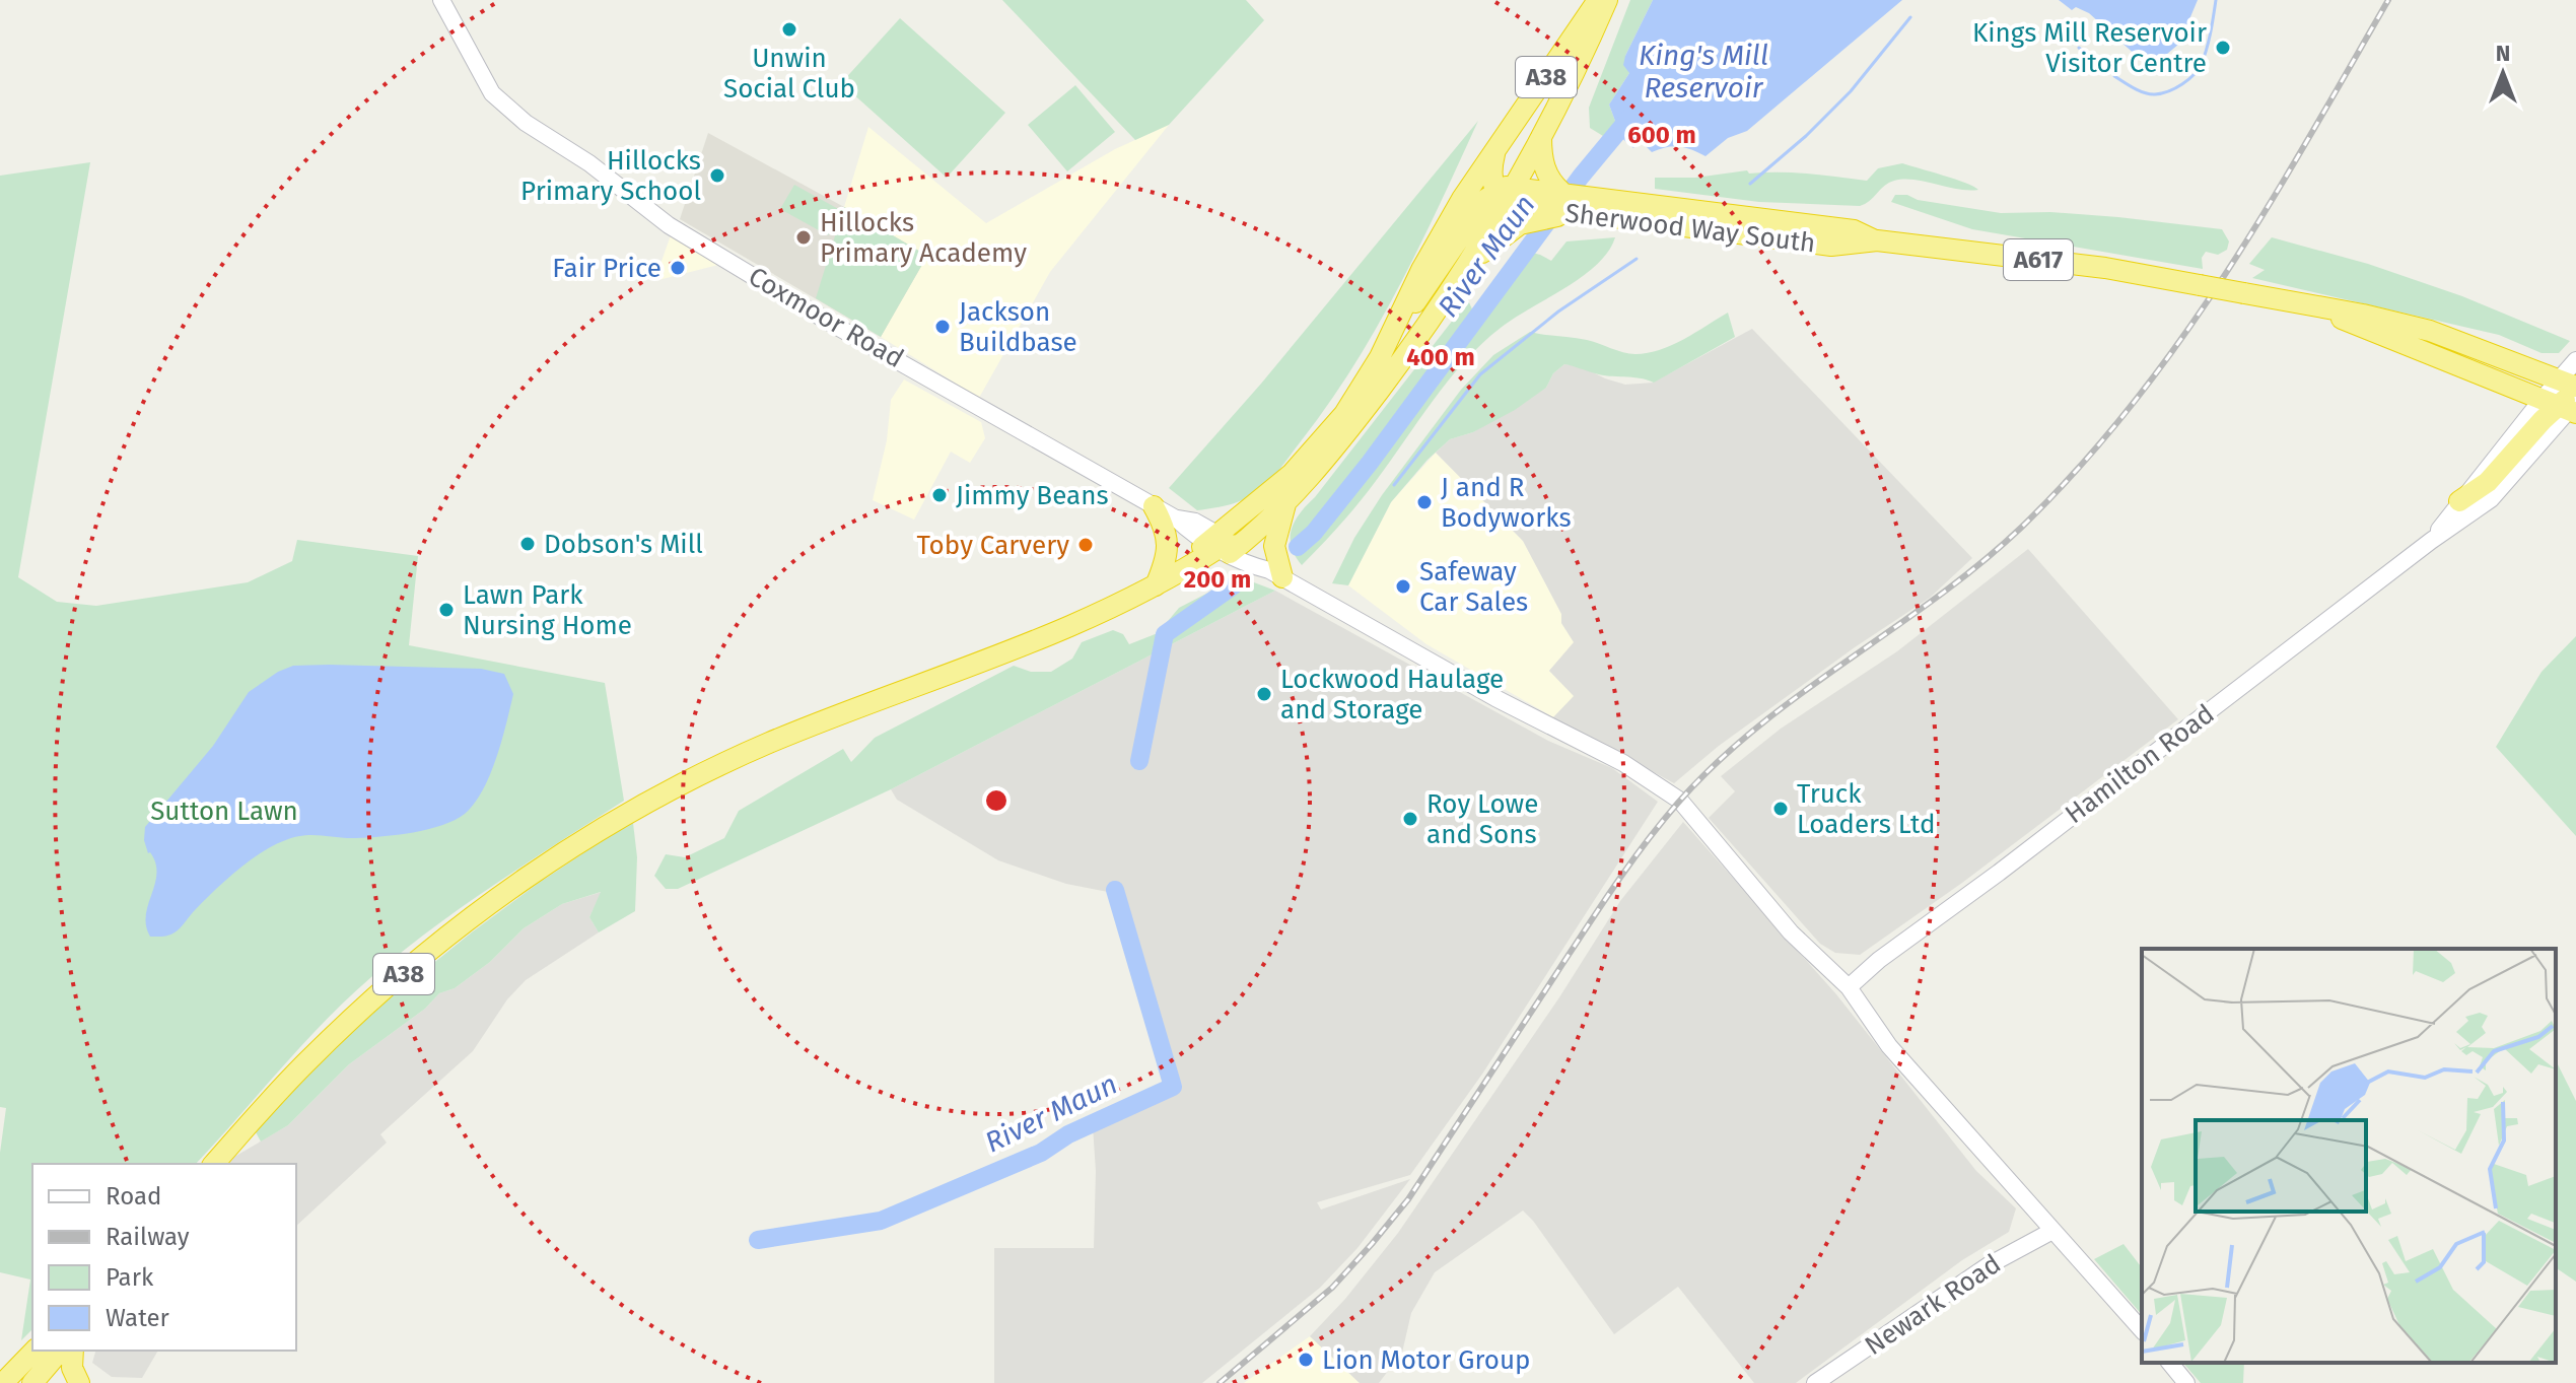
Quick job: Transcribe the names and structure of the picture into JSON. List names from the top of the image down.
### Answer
{
  "streets": {
    "highway": ["A38", "Sherwood Way South", "A617"],
    "street": ["Coxmoor Road", "Hamilton Road", "Newark Road"]
  },
  "crossings": [
    ["A38", "Sherwood Way South"],
    ["A38", "A617"],
    ["A38", "Coxmoor Road"],
    ["Sherwood Way South", "A617"],
    ["Sherwood Way South", "Hamilton Road"],
    ["Coxmoor Road", "Hamilton Road"],
    ["Coxmoor Road", "Newark Road"]
  ],
  "water": ["King's Mill Reservoir", "River Maun"],
  "parks": ["Sutton Lawn"],
  "places": [
    "Unwin Social Club",
    "Kings Mill Reservoir Visitor Centre",
    "Hillocks Primary School",
    "Hillocks Primary Academy",
    "Fair Price",
    "Jackson Buildbase",
    "Jimmy Beans",
    "J and R Bodyworks",
    "Dobson's Mill",
    "Toby Carvery",
    "Safeway Car Sales",
    "Lawn Park Nursing Home",
    "Lockwood Haulage and Storage",
    "Truck Loaders Ltd",
    "Roy Lowe and Sons",
    "Lion Motor Group"
  ],
  "legend": [
    "Road",
    "Railway",
    "Park",
    "Water"
  ],
  "north": "top",
  "rings": ["600 m", "400 m", "200 m"]
}
